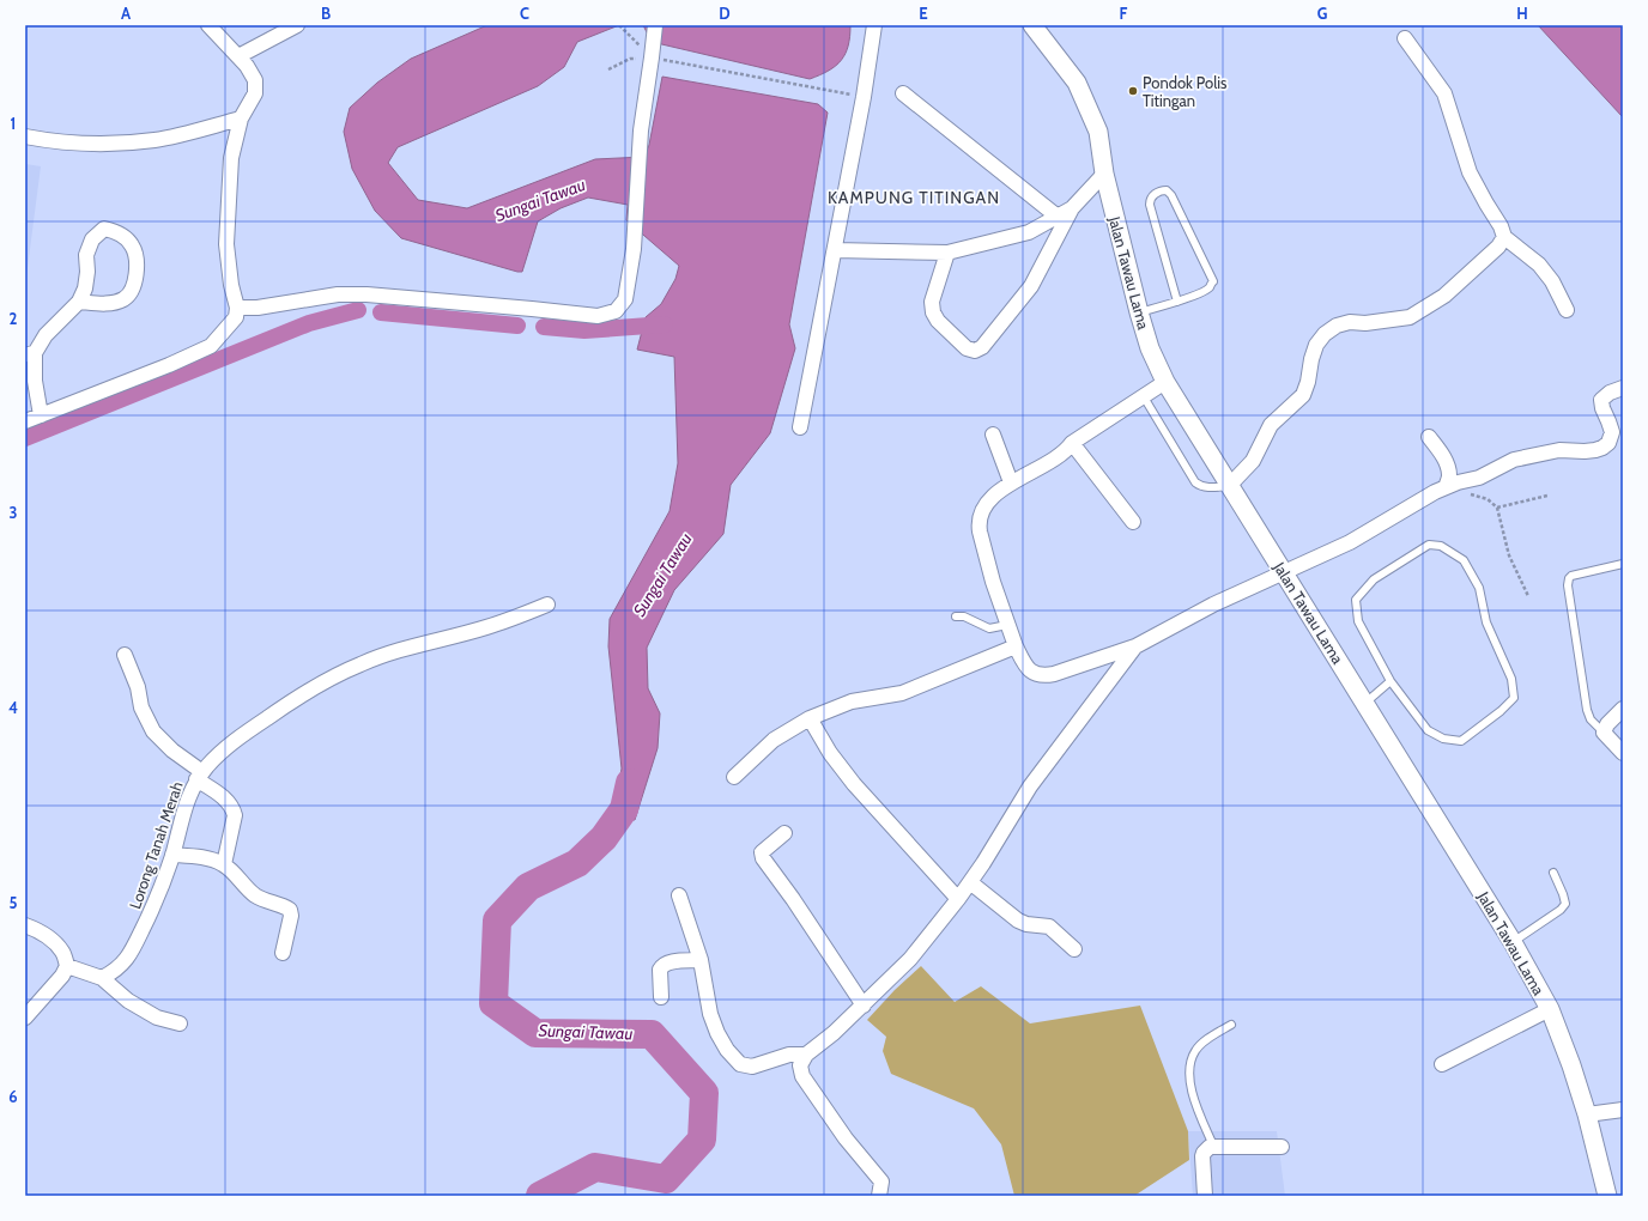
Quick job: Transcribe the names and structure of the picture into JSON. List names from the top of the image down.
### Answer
{
  "streets": {
    "street": ["Jalan Tawau Lama", "Lorong Tanah Merah"]
  },
  "districts": ["KAMPUNG TITINGAN"],
  "water": ["Sungai Tawau"],
  "places": ["Pondok Polis Titingan"],
  "grid": {
    "columns": [
      "A",
      "B",
      "C",
      "D",
      "E",
      "F",
      "G",
      "H"
    ],
    "rows": [
      "1",
      "2",
      "3",
      "4",
      "5",
      "6"
    ]
  }
}
